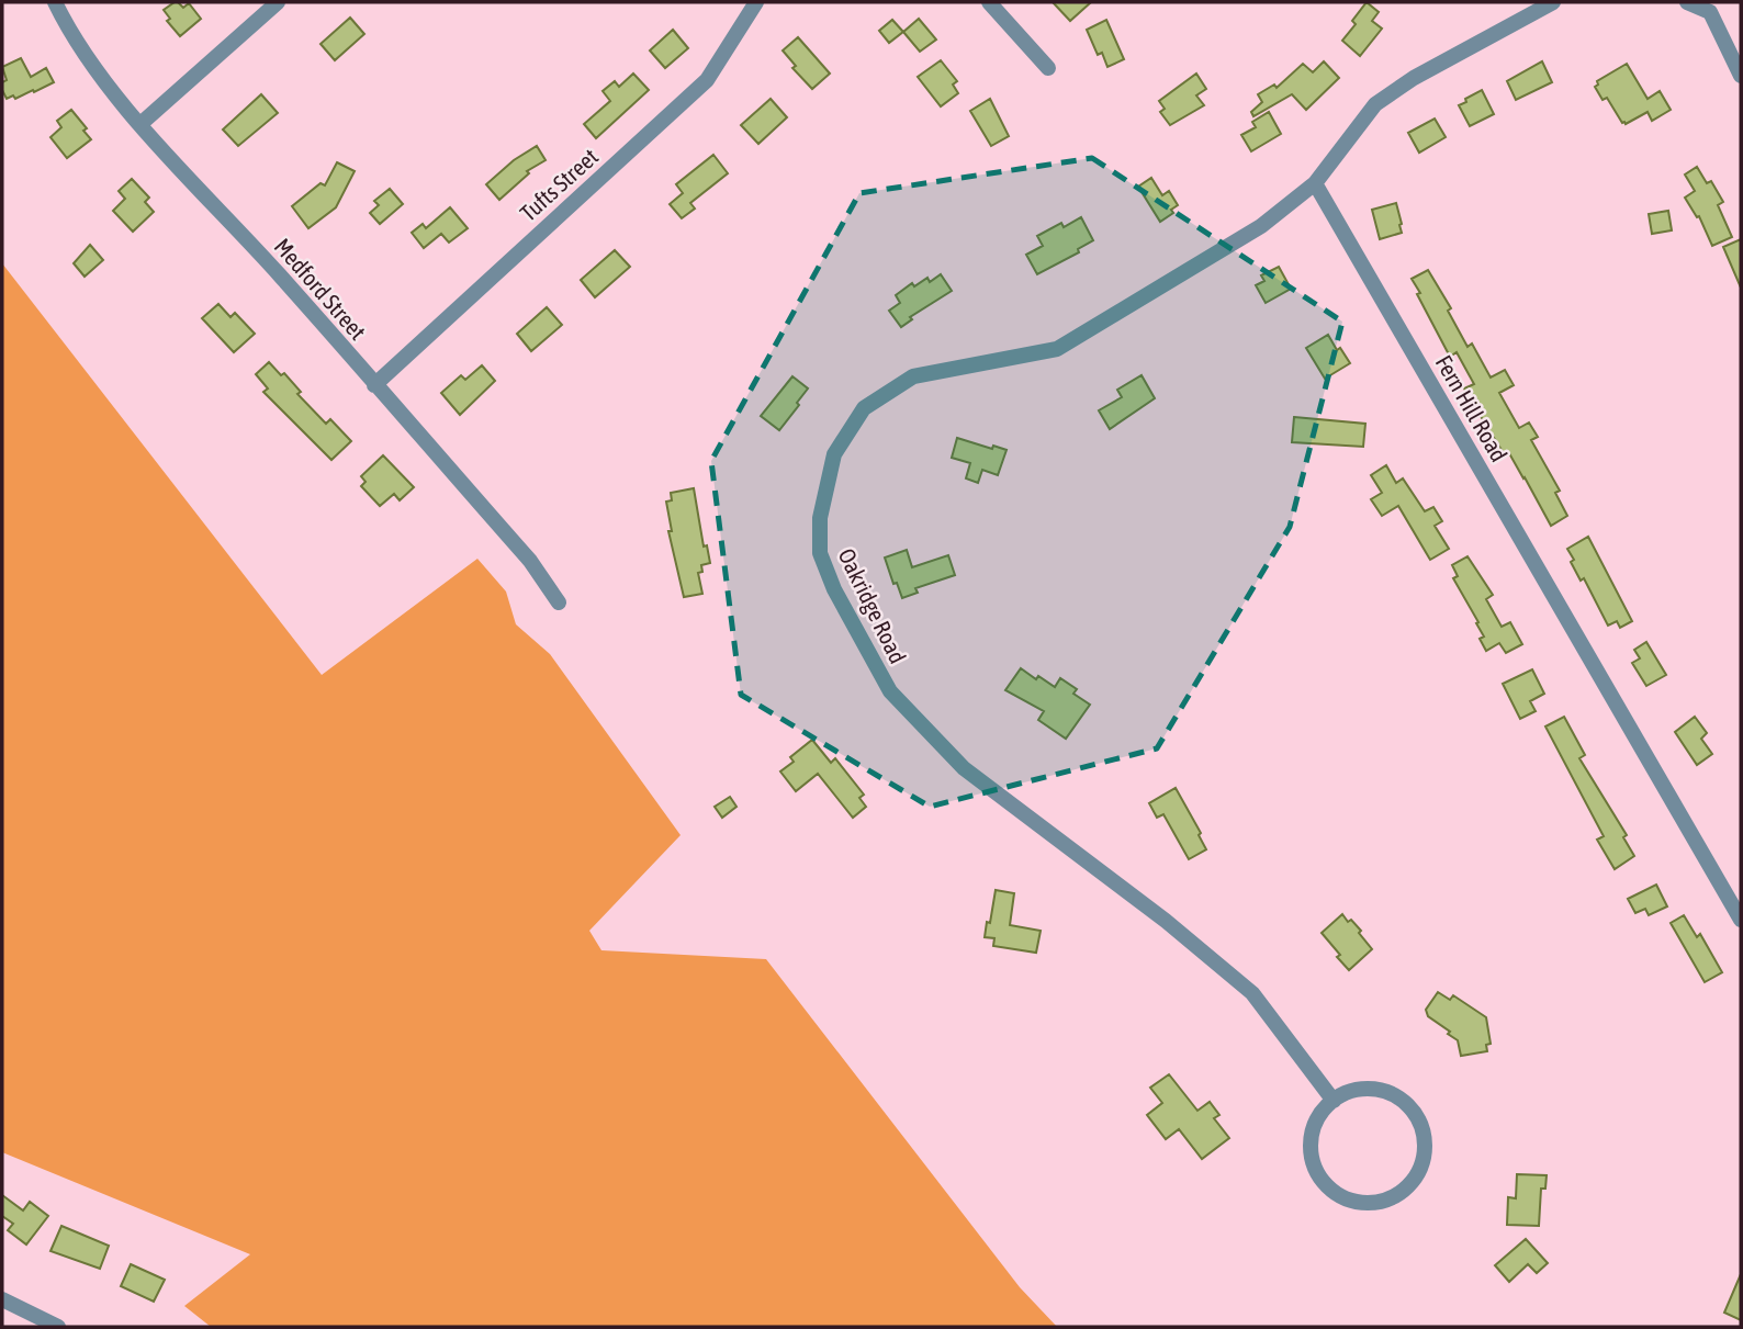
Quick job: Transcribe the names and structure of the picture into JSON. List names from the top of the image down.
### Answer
{
  "streets": {
    "street": [
      "Tufts Street",
      "Medford Street",
      "Fern Hill Road",
      "Oakridge Road"
    ]
  },
  "crossings": [
    ["Tufts Street", "Medford Street"],
    ["Fern Hill Road", "Oakridge Road"]
  ]
}
